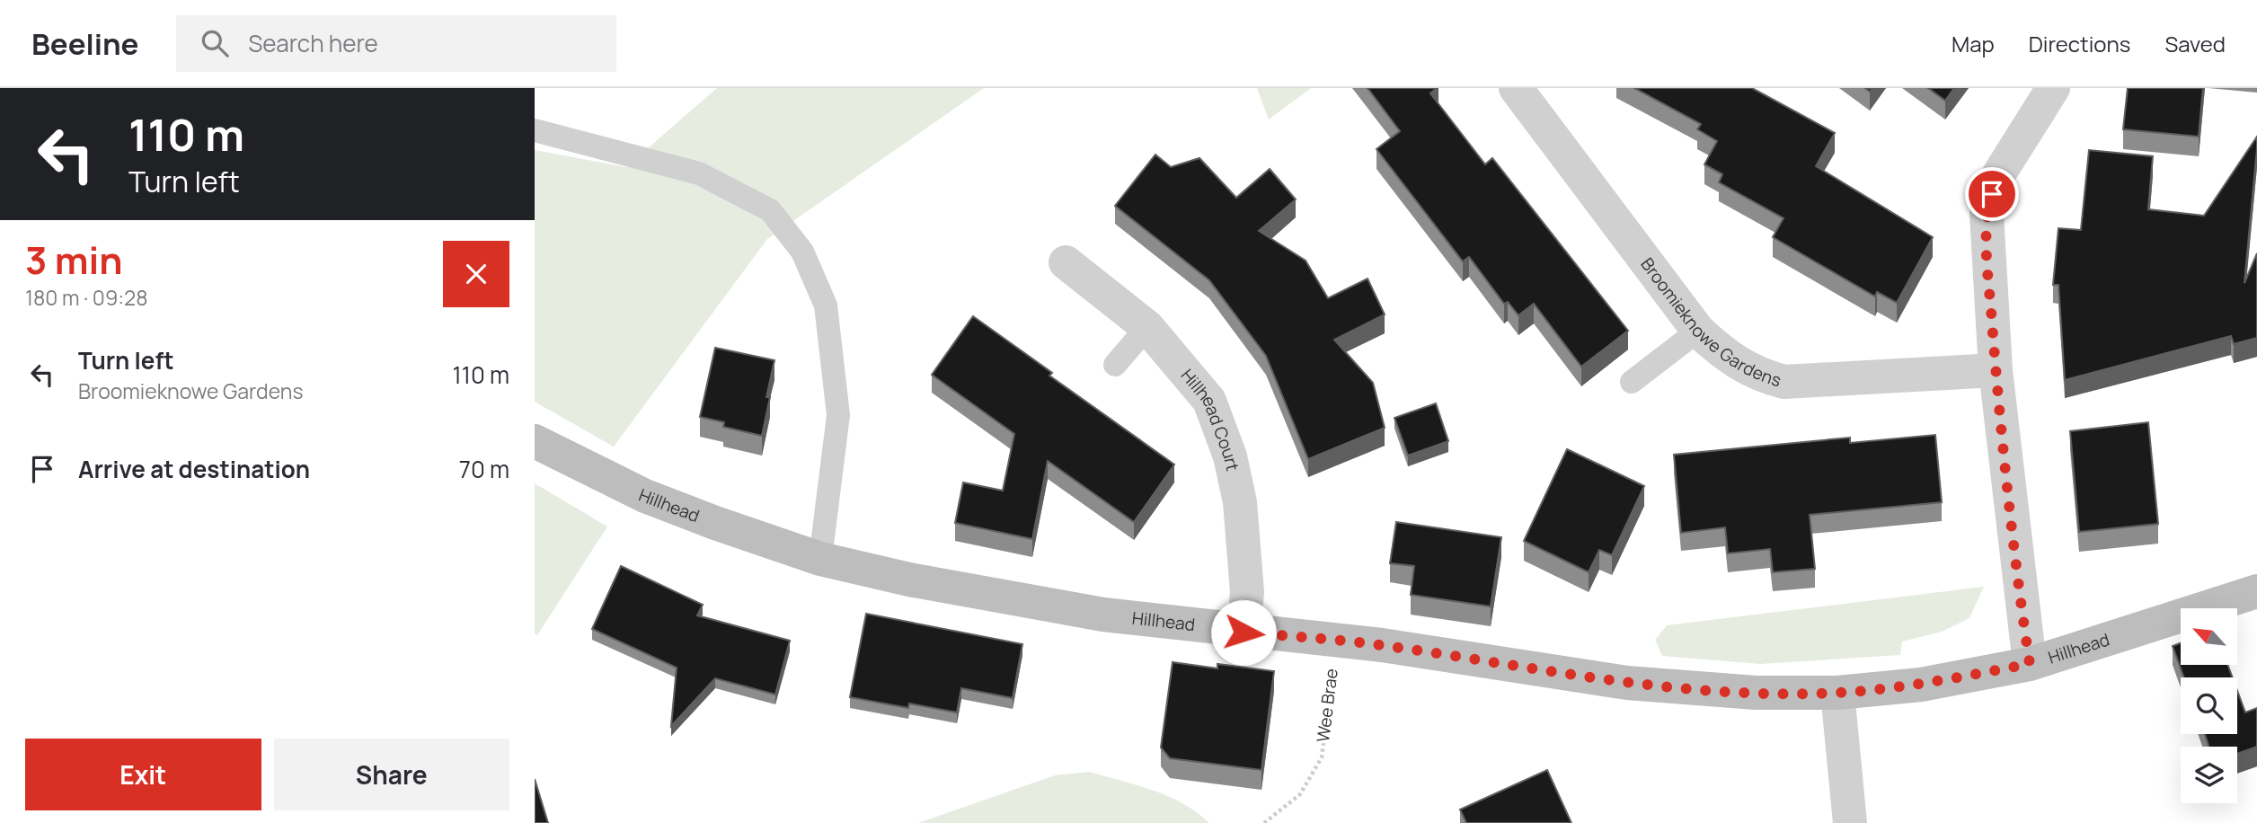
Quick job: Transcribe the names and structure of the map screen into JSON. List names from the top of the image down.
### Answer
{
  "streets": {
    "main road": ["Hillhead"],
    "street": ["Broomieknowe Gardens", "Hillhead Court"],
    "path": ["Wee Brae"]
  },
  "crossings": [
    ["Hillhead Court", "Hillhead"],
    ["Hillhead", "Wee Brae"]
  ],
  "north": "top left",
  "page": {
    "header": "Beeline",
    "search": "Search here",
    "nav": ["Map", "Directions", "Saved"],
    "turn": ["110 m", "Turn left"],
    "heading": ["3 min", "180 m · 09:28"],
    "list": [
      {
        "name": "Turn left",
        "note": "Broomieknowe Gardens",
        "value": "110 m"
      },
      {
        "name": "Arrive at destination",
        "value": "70 m"
      }
    ],
    "buttons": ["Exit", "Share"]
  }
}
